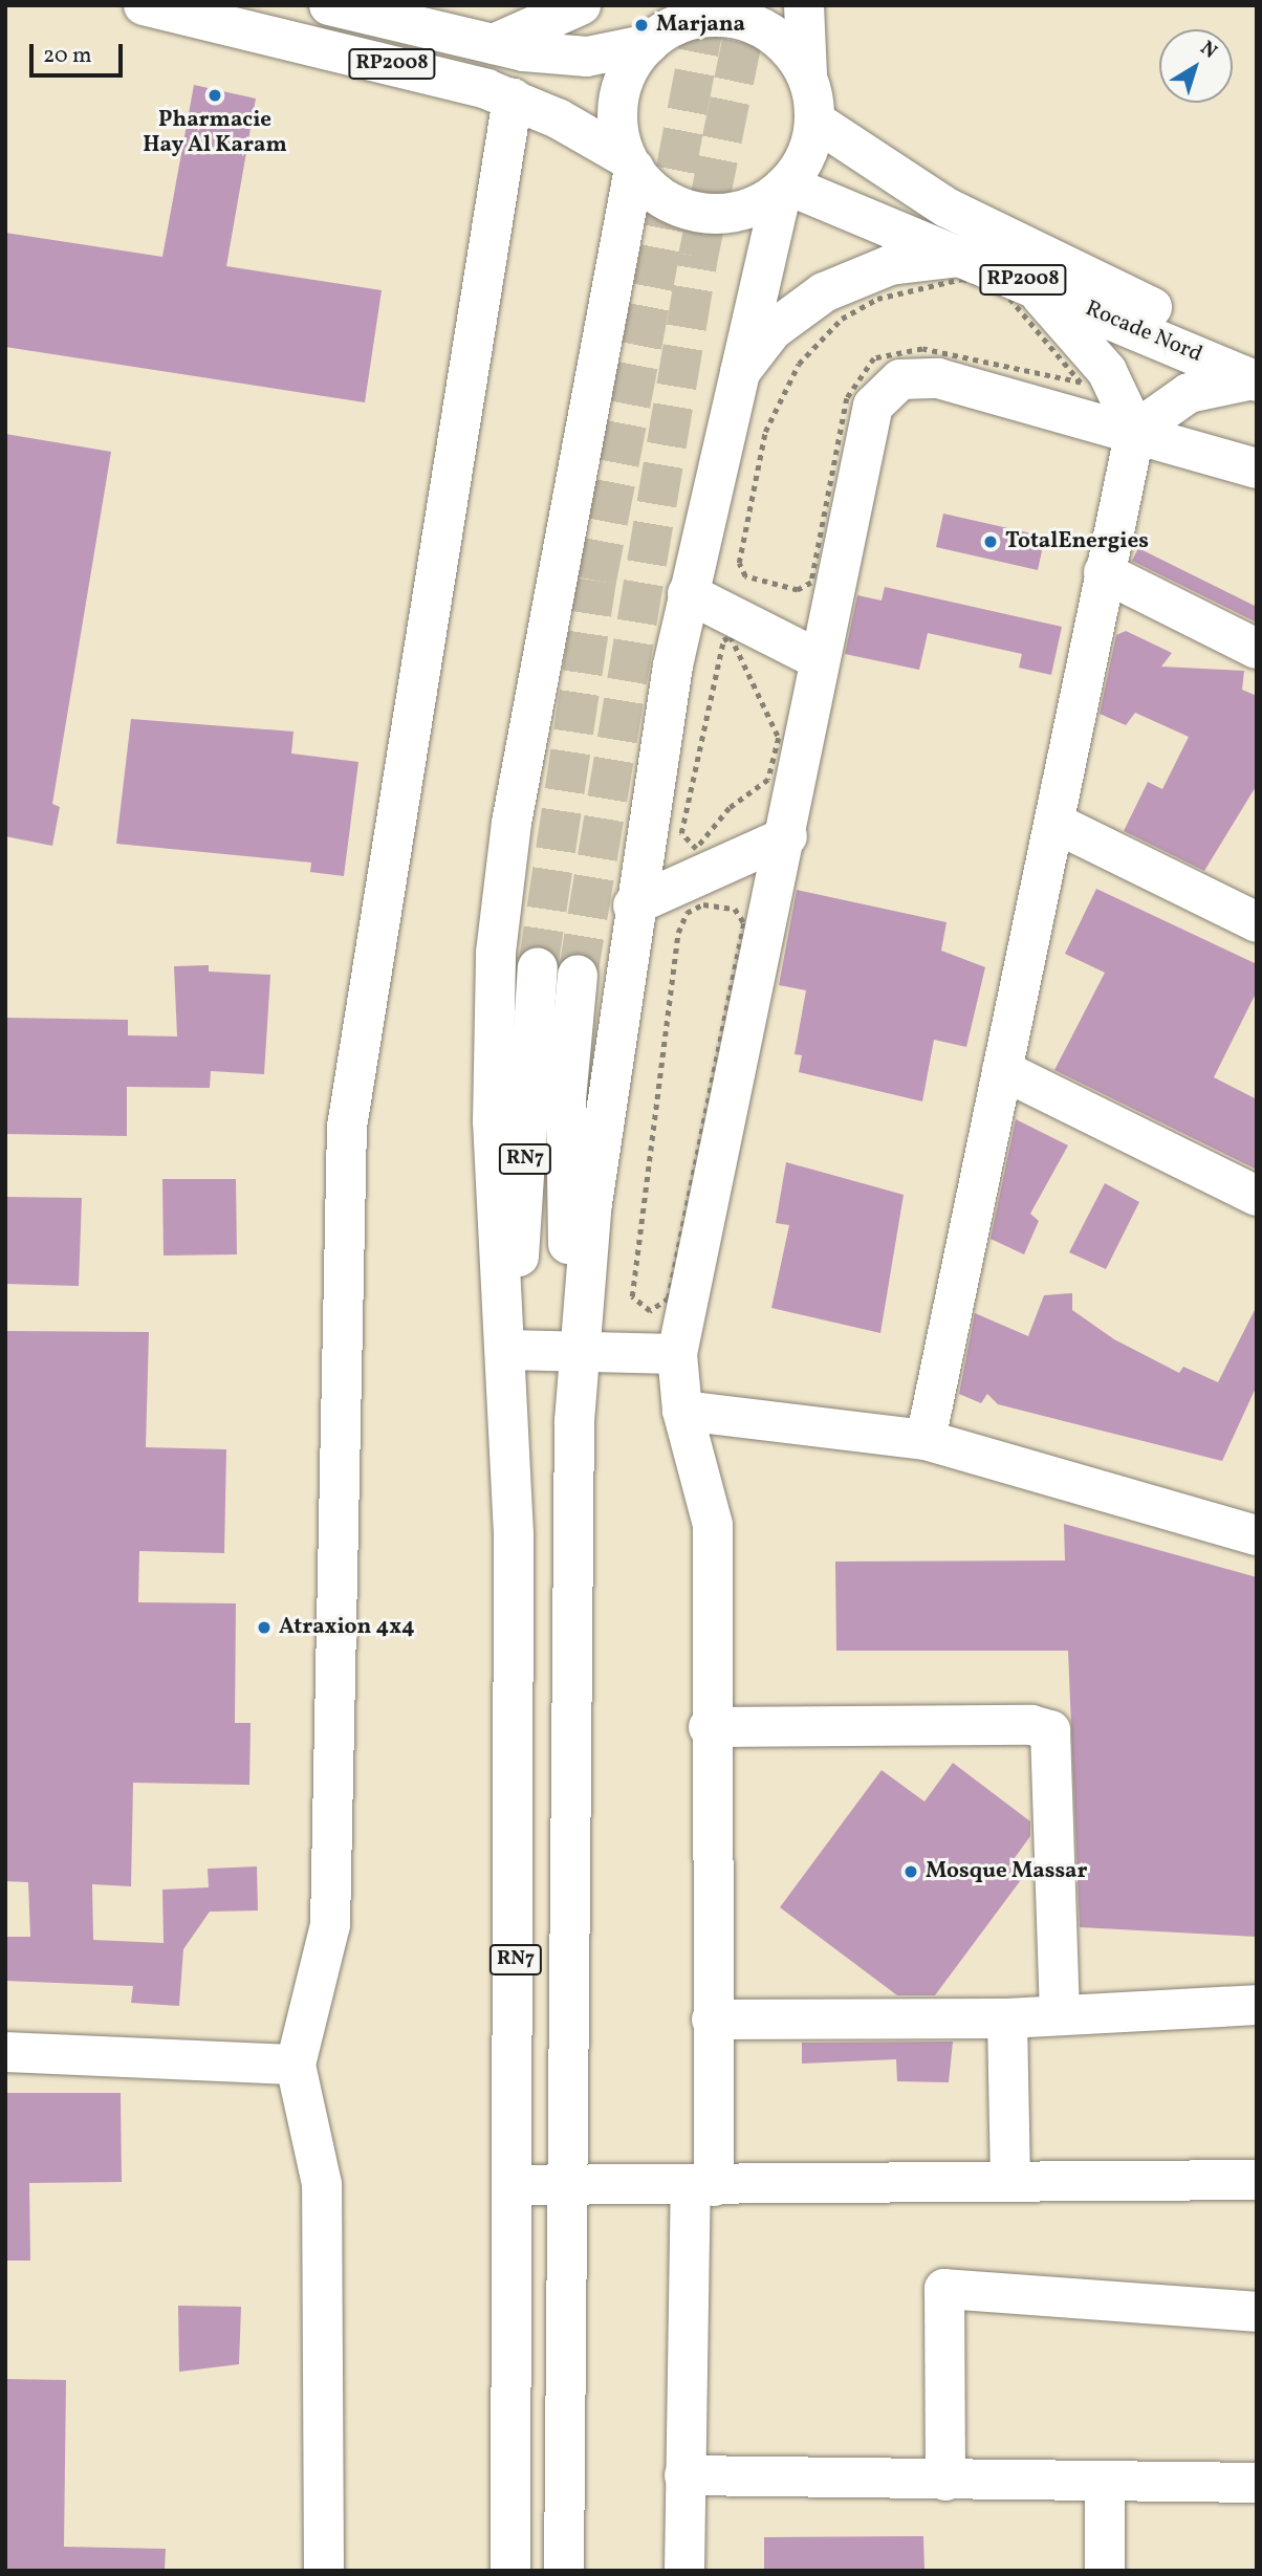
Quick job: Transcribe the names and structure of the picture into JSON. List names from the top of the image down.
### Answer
{
  "streets": {
    "main road": ["RP2008", "Rocade Nord", "RN7"]
  },
  "crossings": [
    ["RP2008", "Rocade Nord"]
  ],
  "places": [
    "Marjana",
    "Pharmacie Hay Al Karam",
    "TotalEnergies",
    "Atraxion 4x4",
    "Mosque Massar"
  ],
  "scale_bar": "20 m",
  "north": "top right"
}
